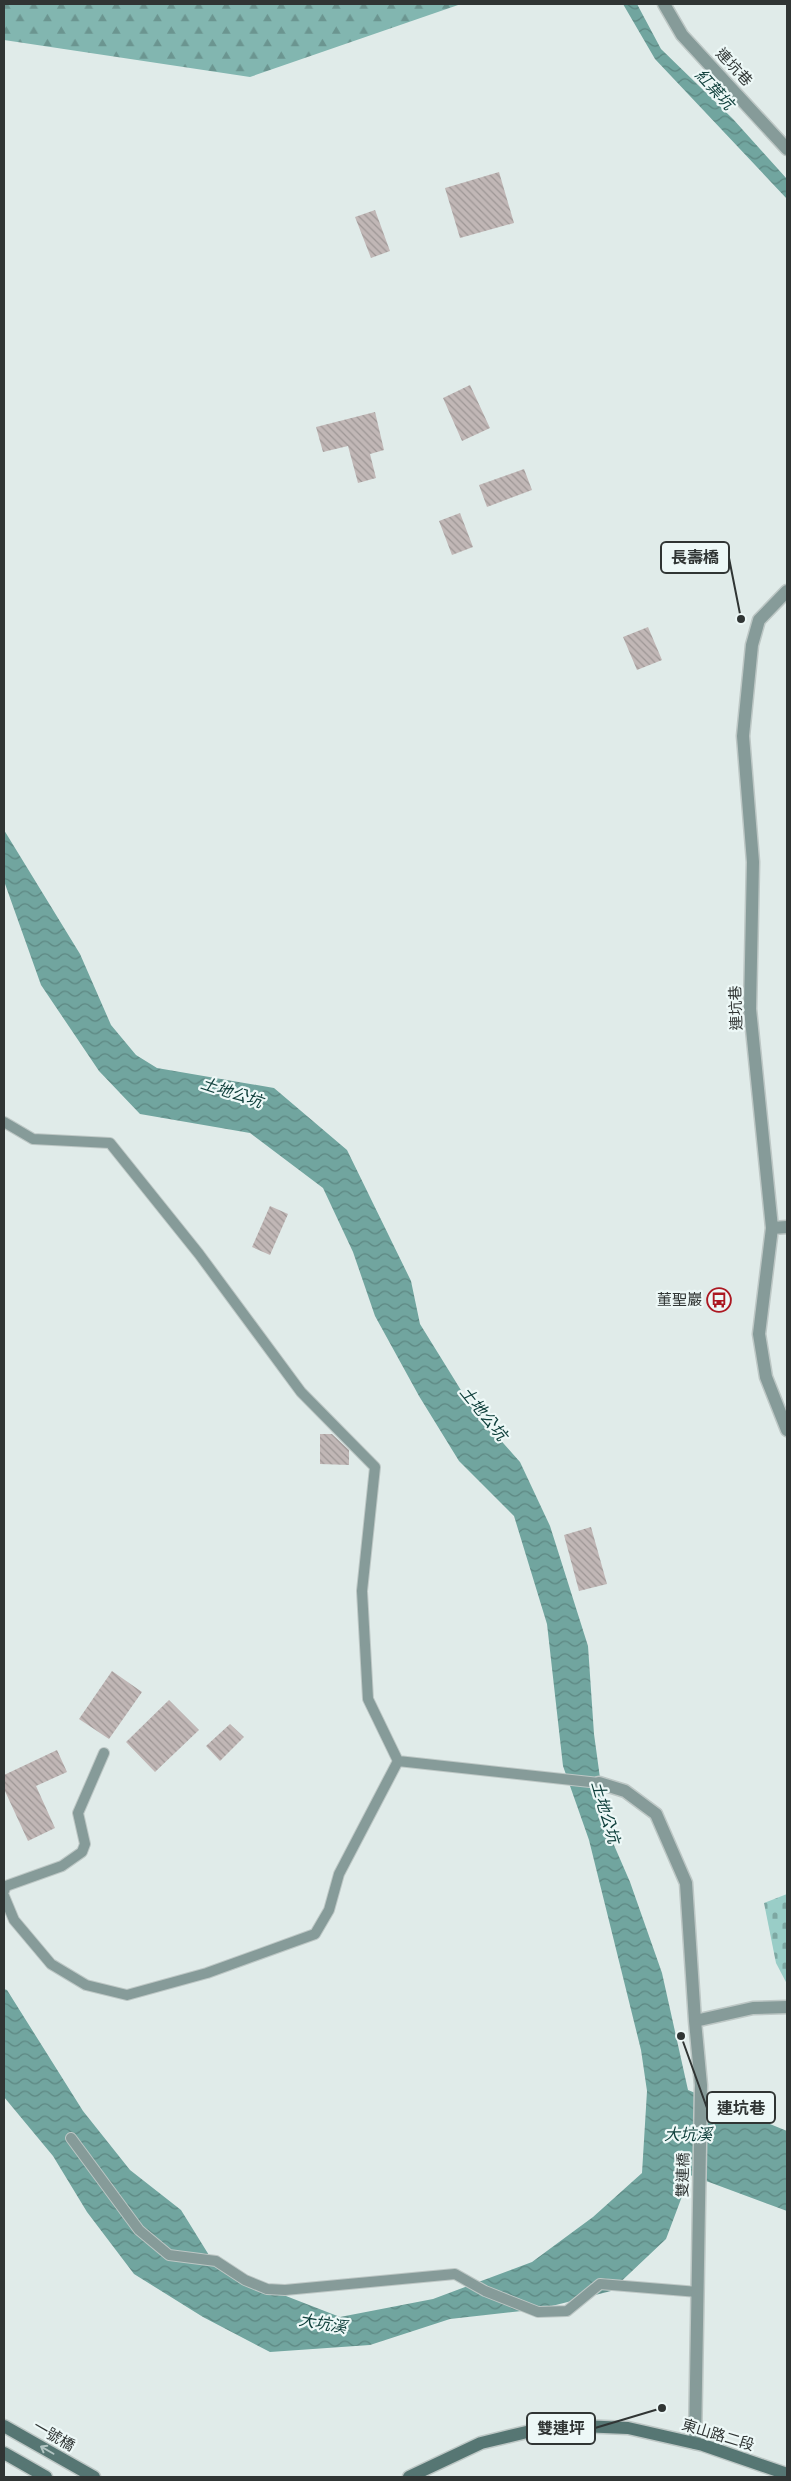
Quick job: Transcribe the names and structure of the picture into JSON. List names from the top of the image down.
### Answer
{
  "streets": {
    "main road": ["東山路二段", "一號橋"],
    "street": ["連坑巷", "雙連橋"]
  },
  "water": ["紅葉坑", "土地公坑", "大坑溪"],
  "places": {
    "other": ["長壽橋", "連坑巷", "雙連坪"],
    "bus stop": ["董聖巖"]
  }
}
